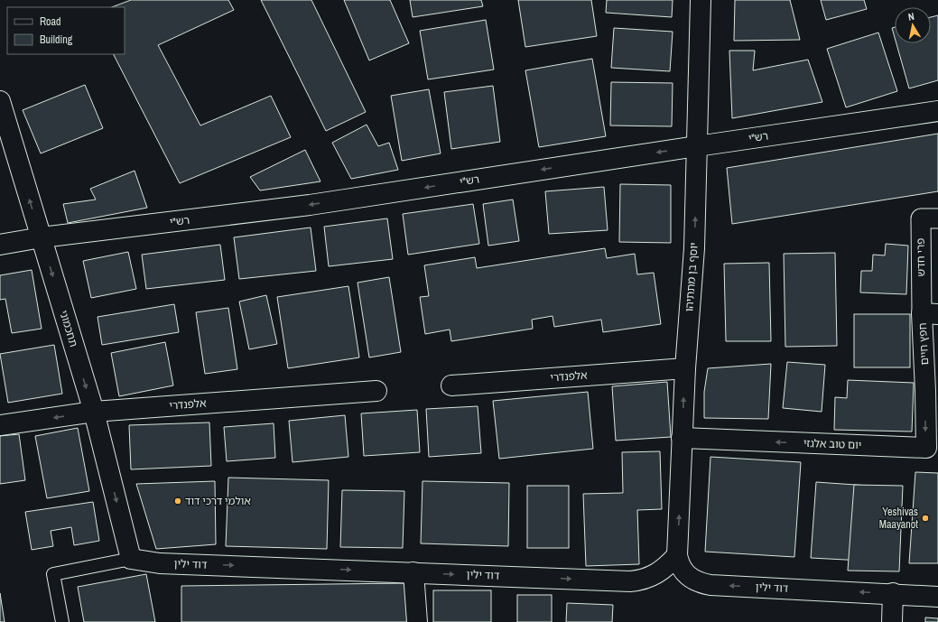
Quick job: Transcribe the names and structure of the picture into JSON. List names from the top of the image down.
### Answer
{
  "streets": {
    "street": [
      "רש\"י",
      "פרי חדש",
      "יוסף בן מתתיהו",
      "תחכמוני",
      "חפץ חיים",
      "אלפנדרי",
      "יום טוב אלגזי",
      "דוד ילין"
    ]
  },
  "crossings": [
    ["רש\"י", "יוסף בן מתתיהו"],
    ["רש\"י", "תחכמוני"],
    ["פרי חדש", "חפץ חיים"],
    ["יוסף בן מתתיהו", "אלפנדרי"],
    ["יוסף בן מתתיהו", "יום טוב אלגזי"],
    ["יוסף בן מתתיהו", "דוד ילין"],
    ["תחכמוני", "אלפנדרי"],
    ["תחכמוני", "דוד ילין"],
    ["חפץ חיים", "יום טוב אלגזי"]
  ],
  "one_way": ["רש\"י", "יוסף בן מתתיהו", "יום טוב אלגזי"],
  "places": ["אולמי דרכי דוד", "Yeshivas Maayanot"],
  "legend": ["Road", "Building"],
  "north": "top"
}
